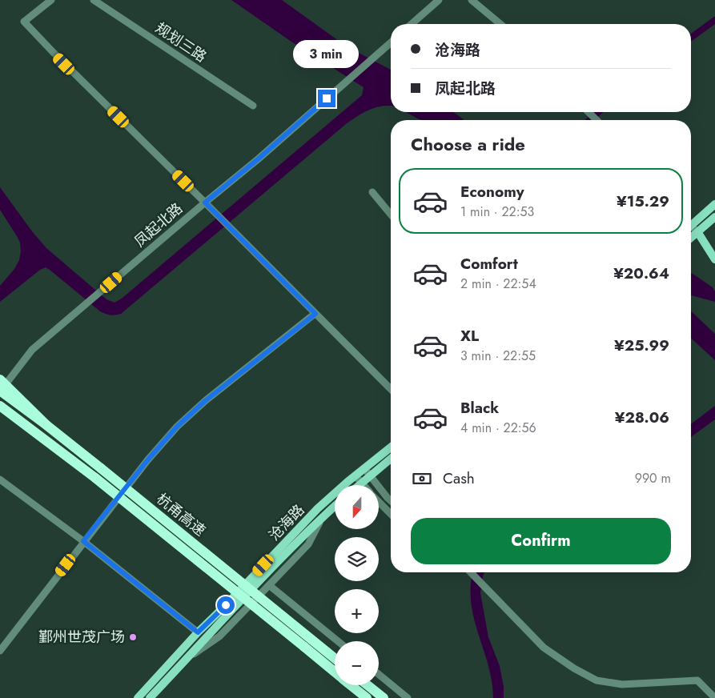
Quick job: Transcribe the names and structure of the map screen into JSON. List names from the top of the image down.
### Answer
{
  "streets": {
    "highway": ["杭甬高速"],
    "main road": ["沧海路"],
    "street": ["规划三路", "凤起北路"]
  },
  "crossings": [
    ["凤起北路", "杭甬高速"]
  ],
  "places": ["鄞州世茂广场"],
  "north": "bottom",
  "page": {
    "banner": ["沧海路", "凤起北路"],
    "bubble": "3 min",
    "heading": "Choose a ride",
    "list": [
      {
        "name": "Economy",
        "note": "1 min · 22:53",
        "value": "¥15.29"
      },
      {
        "name": "Comfort",
        "note": "2 min · 22:54",
        "value": "¥20.64"
      },
      {
        "name": "XL",
        "note": "3 min · 22:55",
        "value": "¥25.99"
      },
      {
        "name": "Black",
        "note": "4 min · 22:56",
        "value": "¥28.06"
      }
    ],
    "pay": ["Cash", "990 m"],
    "map_buttons": ["+", "−"],
    "buttons": "Confirm"
  }
}
